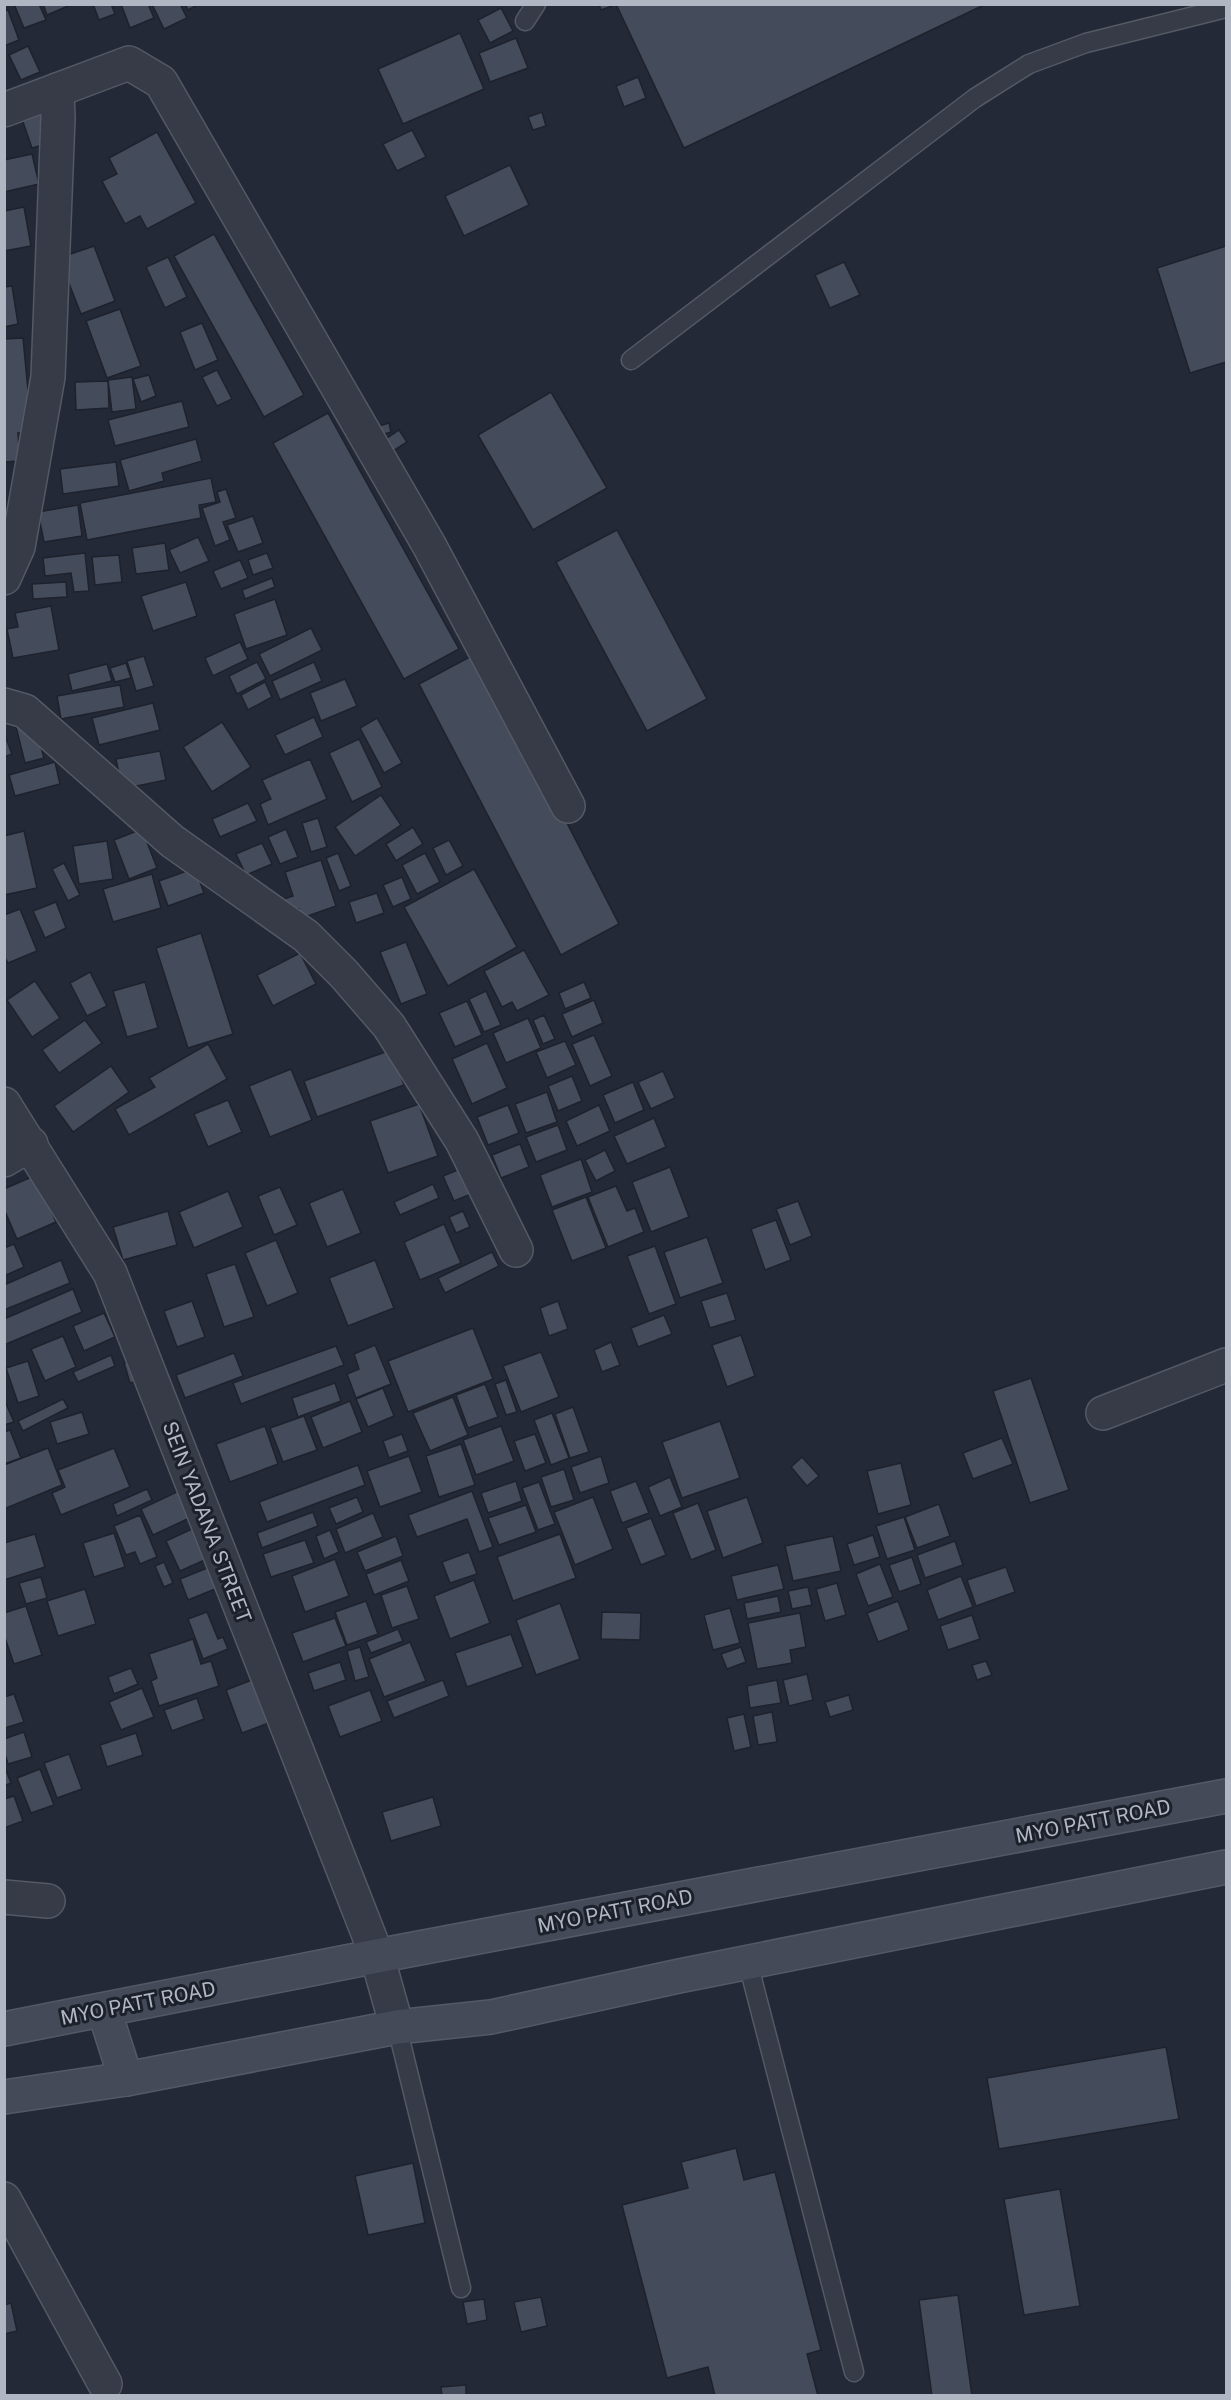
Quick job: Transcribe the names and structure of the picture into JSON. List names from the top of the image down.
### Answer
{
  "streets": {
    "main road": ["MYO PATT ROAD"],
    "street": ["SEIN YADANA STREET"]
  },
  "crossings": [
    ["SEIN YADANA STREET", "MYO PATT ROAD"]
  ]
}
